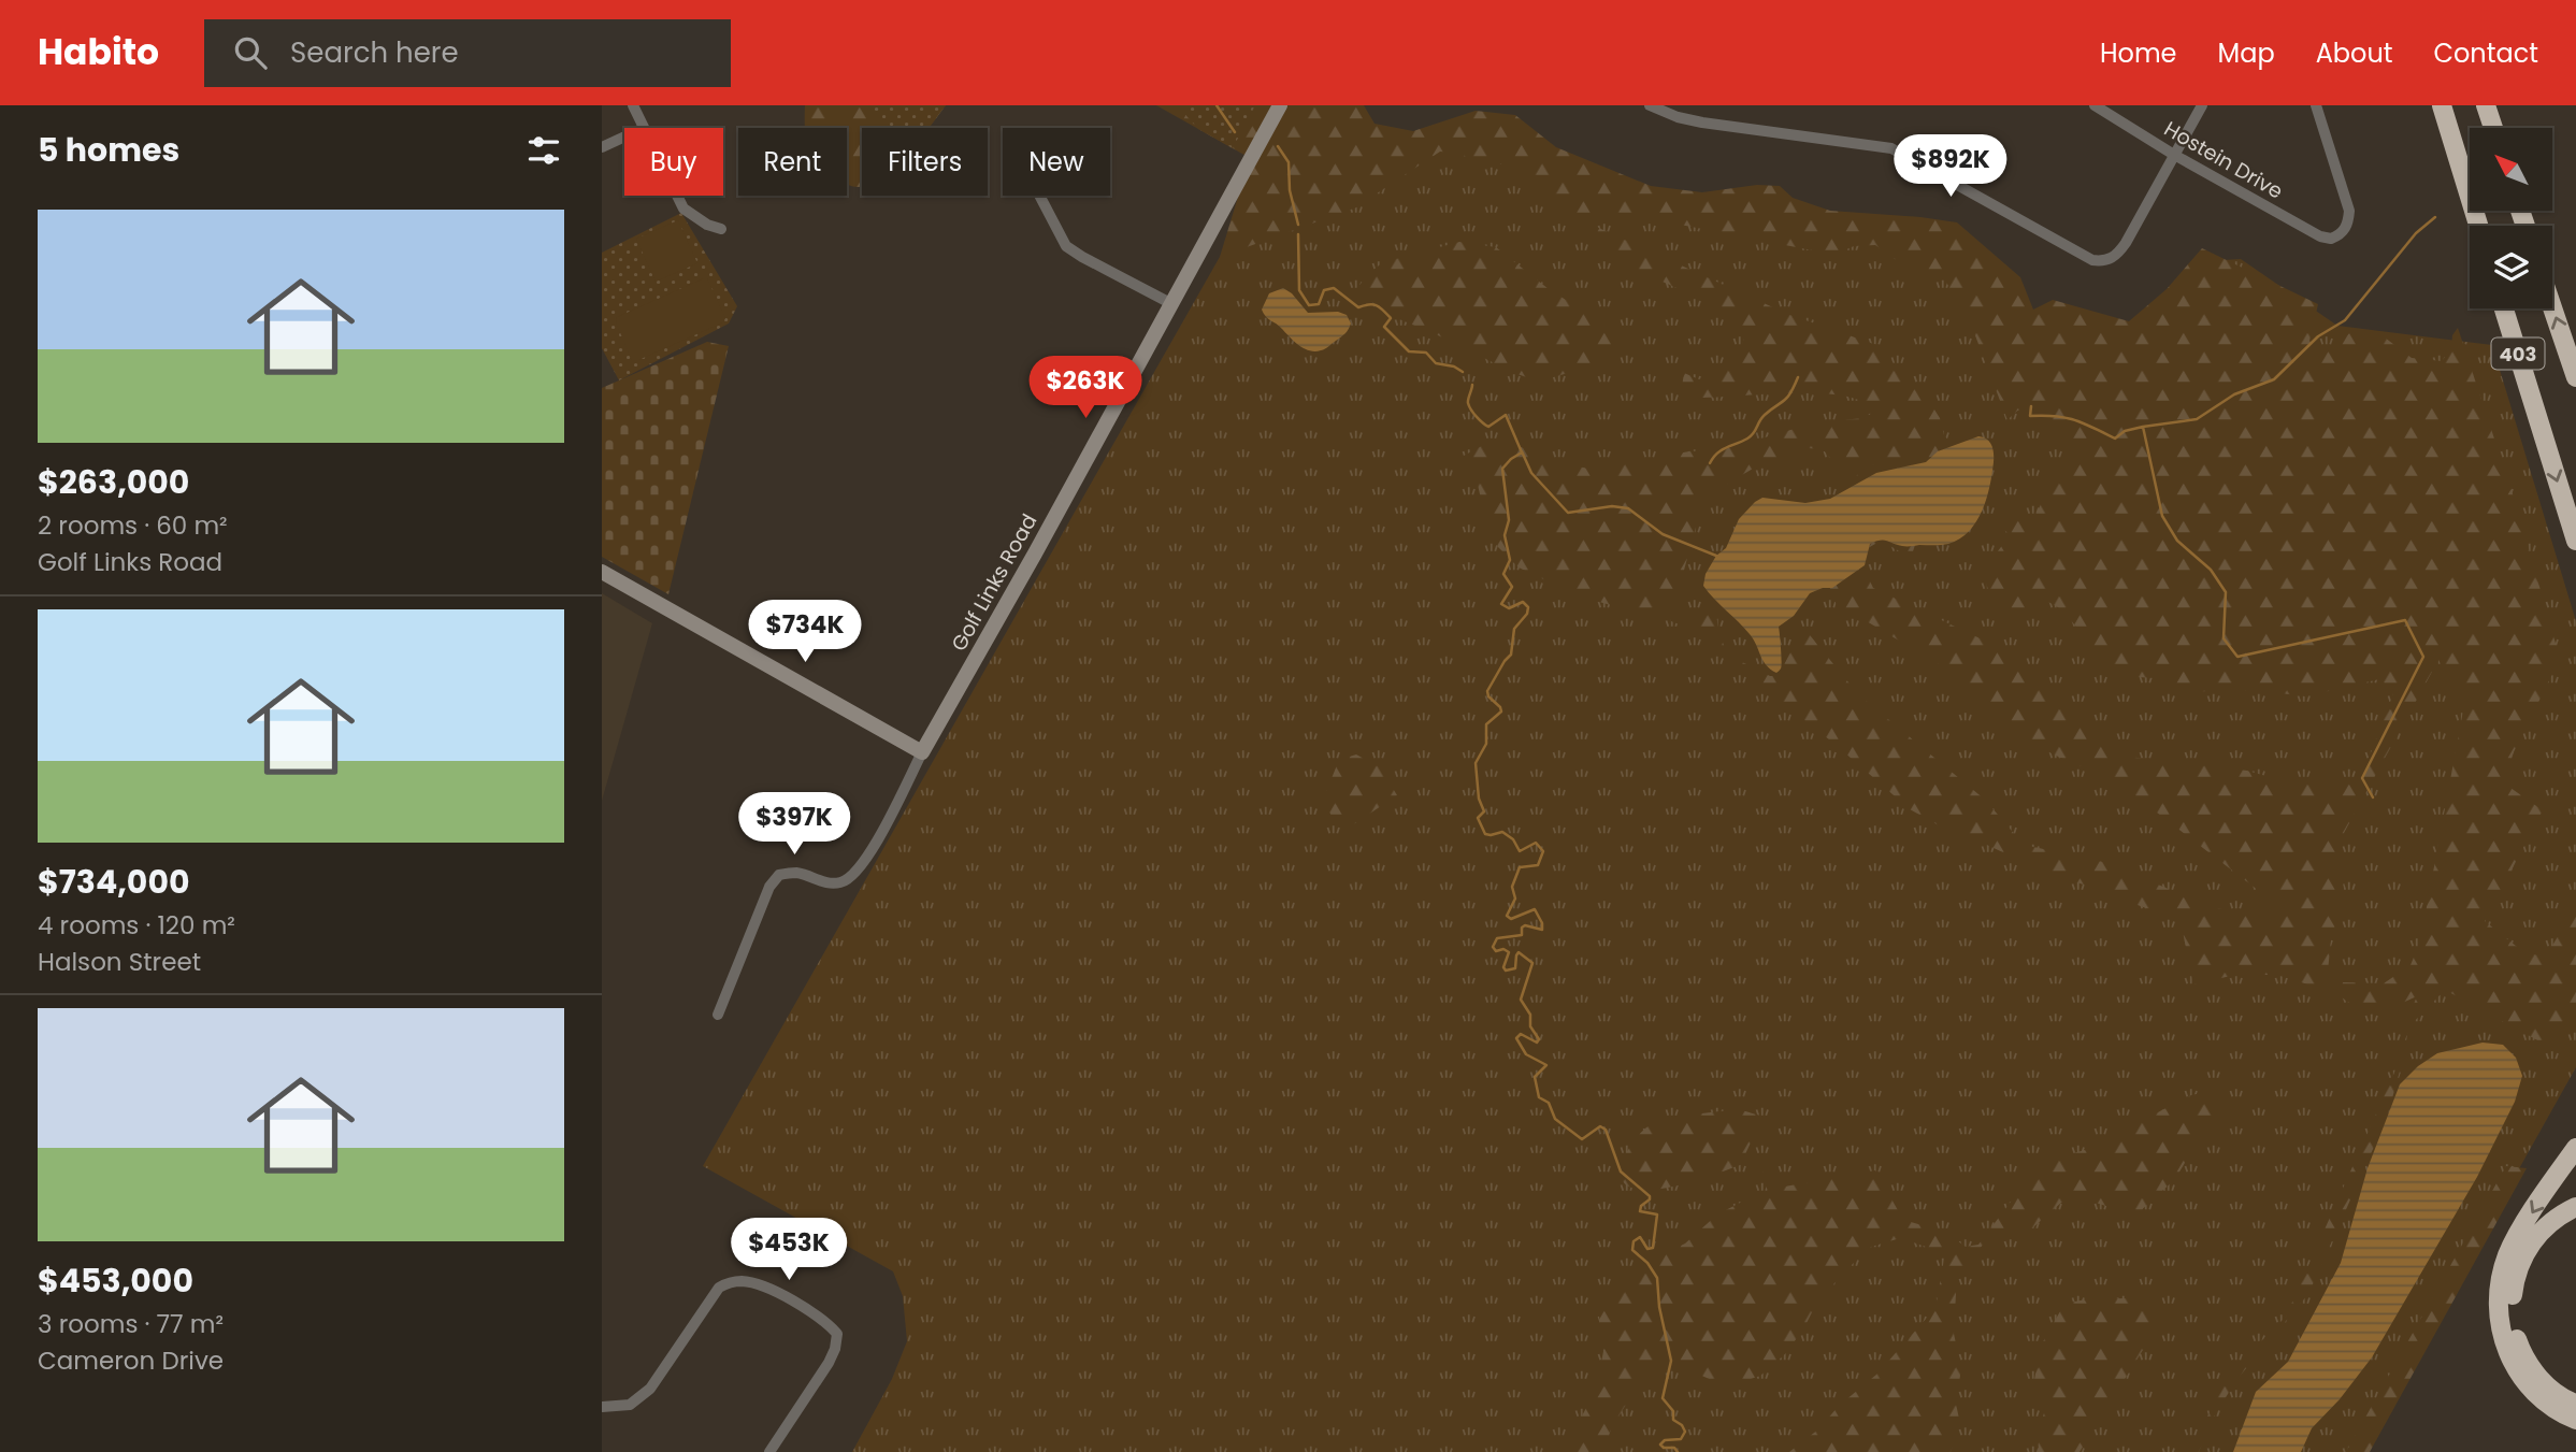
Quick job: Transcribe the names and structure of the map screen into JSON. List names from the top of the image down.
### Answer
{
  "streets": {
    "highway": ["403"],
    "main road": ["Golf Links Road"],
    "street": ["Hostein Drive"]
  },
  "north": "top left",
  "page": {
    "header": "Habito",
    "search": "Search here",
    "nav": [
      "Home",
      "Map",
      "About",
      "Contact"
    ],
    "heading": "5 homes",
    "chip": [
      "Buy",
      "Rent",
      "Filters",
      "New"
    ],
    "price": [
      "$892K",
      "$263K",
      "$734K",
      "$397K",
      "$453K"
    ],
    "list": [
      {
        "name": "$263,000",
        "note": "2 rooms · 60 m² · Golf Links Road"
      },
      {
        "name": "$734,000",
        "note": "4 rooms · 120 m² · Halson Street"
      },
      {
        "name": "$453,000",
        "note": "3 rooms · 77 m² · Cameron Drive"
      }
    ]
  }
}
